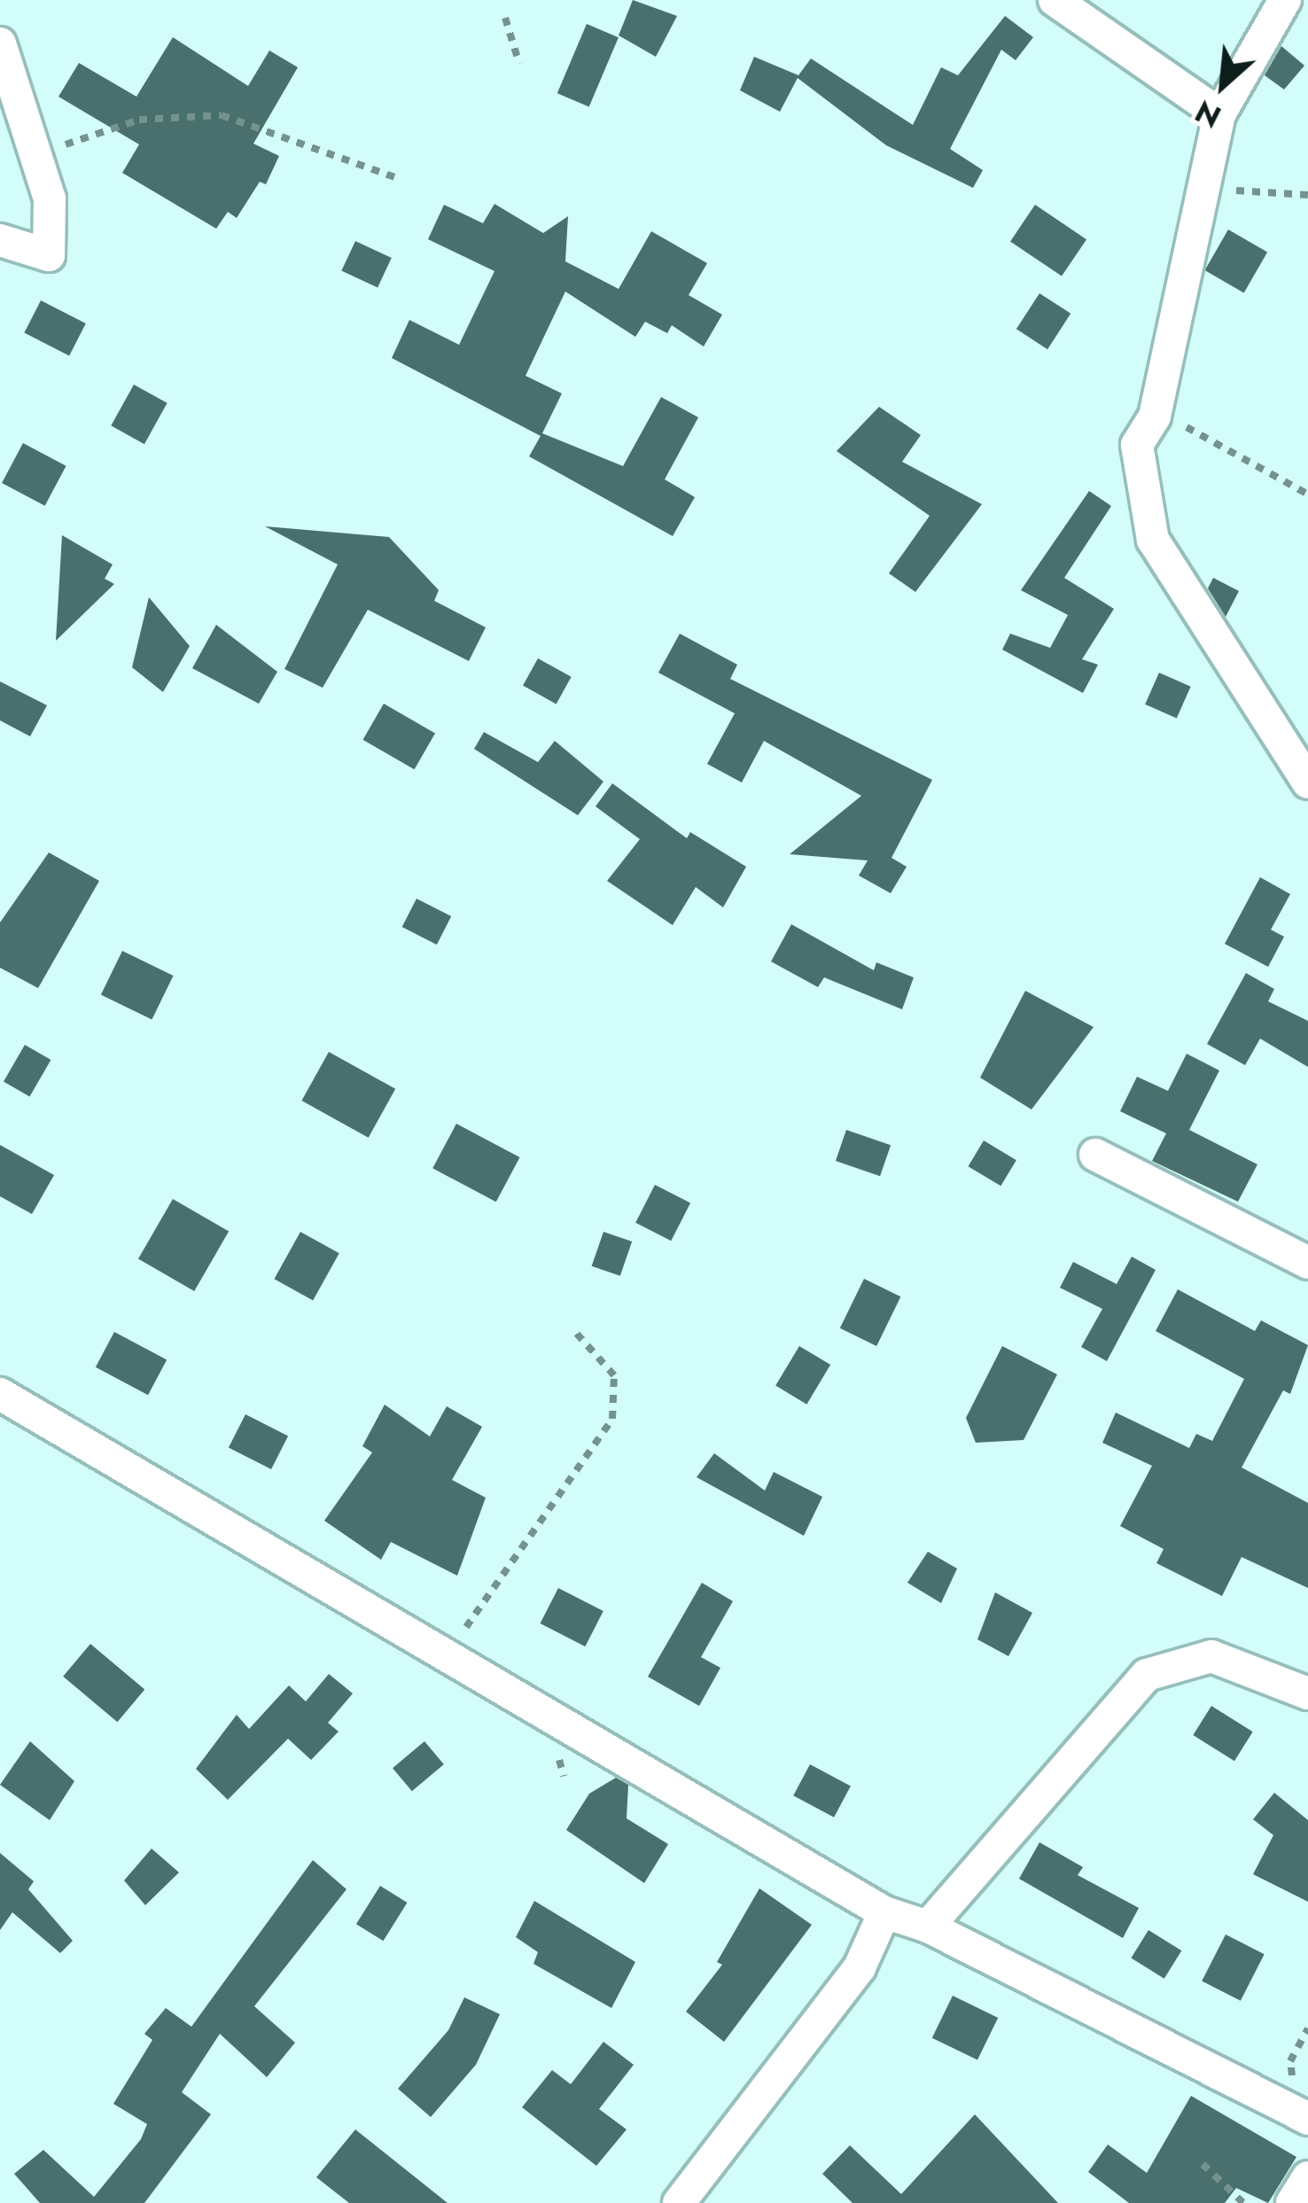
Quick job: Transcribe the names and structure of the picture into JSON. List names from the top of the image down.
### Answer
{
  "north": "bottom left"
}
